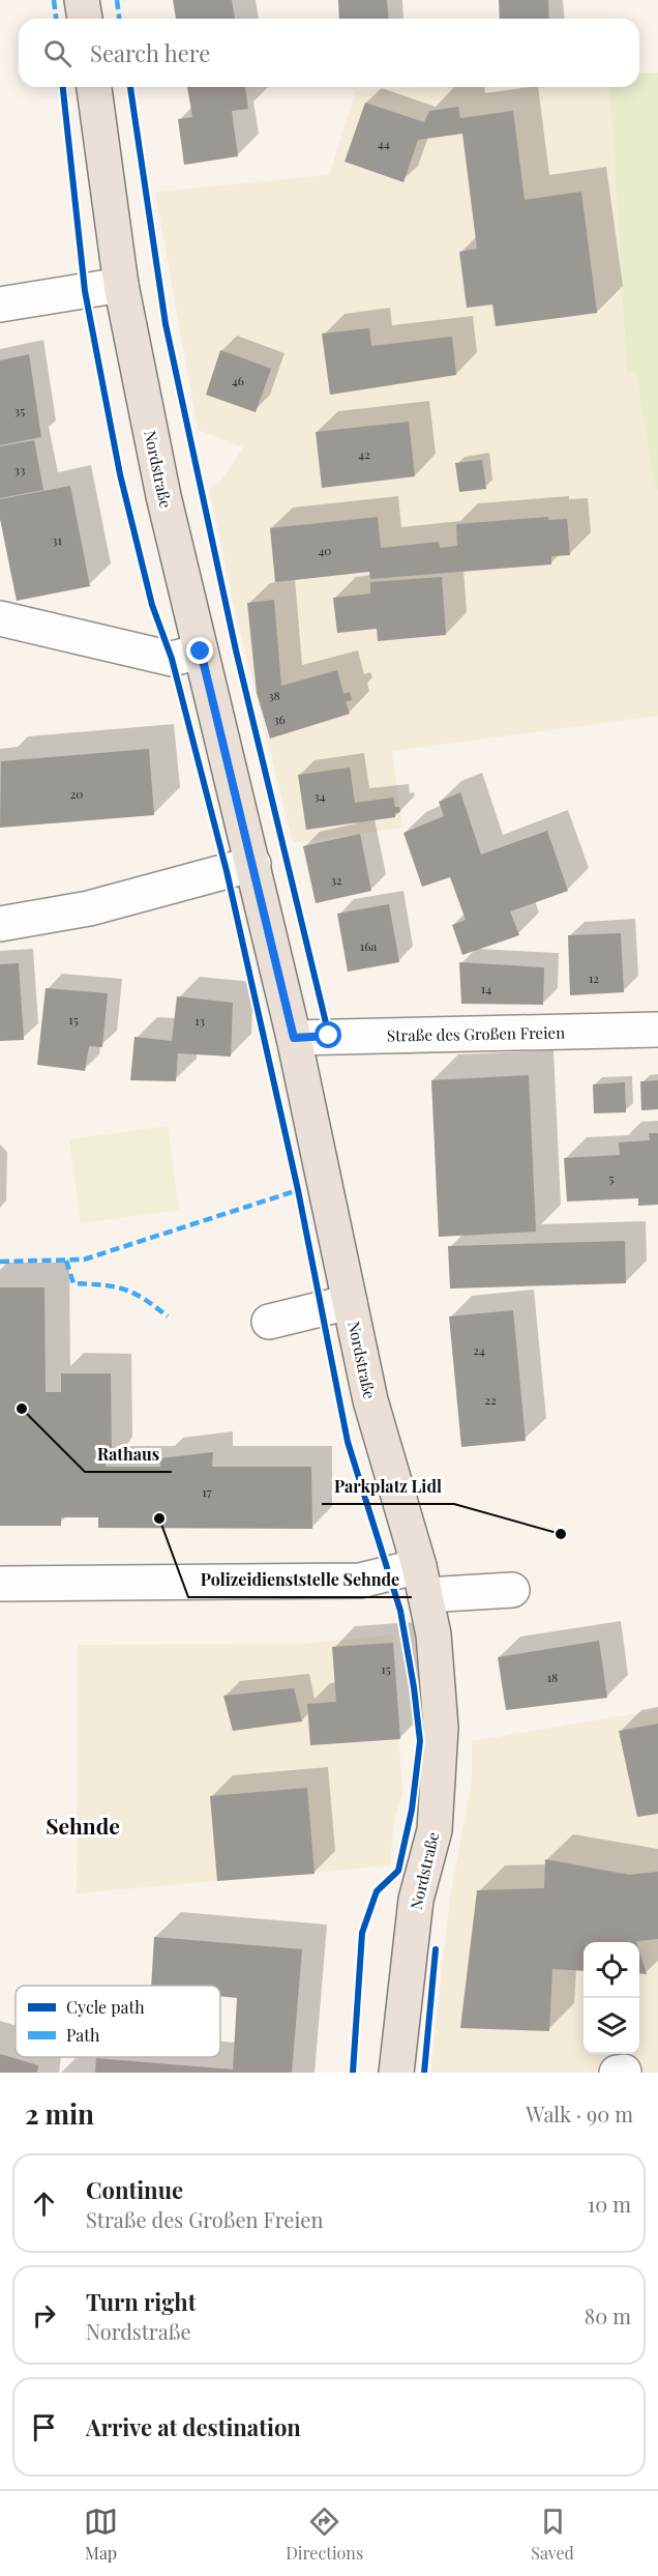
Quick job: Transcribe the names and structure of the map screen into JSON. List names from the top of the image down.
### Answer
{
  "streets": {
    "main road": ["Nordstraße"],
    "street": ["Straße des Großen Freien"]
  },
  "crossings": [
    ["Nordstraße", "Straße des Großen Freien"]
  ],
  "districts": ["Sehnde"],
  "places": ["Rathaus", "Polizeidienststelle Sehnde", "Parkplatz Lidl"],
  "house_numbers": [
    "44",
    "46",
    "35",
    "42",
    "33",
    "31",
    "40",
    "38",
    "36",
    "20",
    "34",
    "32",
    "16a",
    "12",
    "14",
    "15",
    "13",
    "5",
    "24",
    "22",
    "17",
    "15",
    "18"
  ],
  "legend": ["Cycle path", "Path"],
  "page": {
    "search": "Search here",
    "heading": ["2 min", "Walk · 90 m"],
    "list": [
      ["Continue", "Straße des Großen Freien", "10 m"],
      ["Turn right", "Nordstraße", "80 m"],
      "Arrive at destination"
    ],
    "nav": ["Map", "Directions", "Saved"]
  }
}
